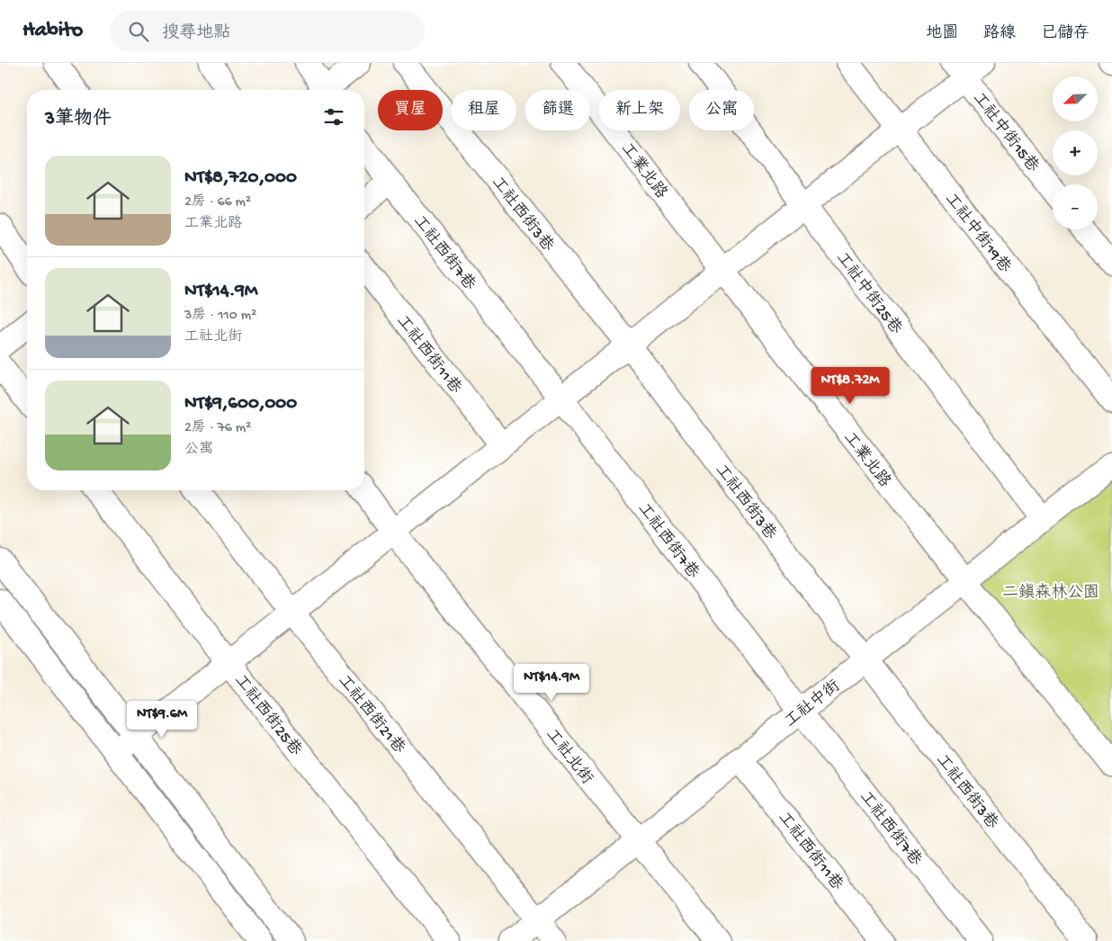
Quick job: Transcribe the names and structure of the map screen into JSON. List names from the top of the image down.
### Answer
{
  "streets": {
    "street": [
      "工社中街15巷",
      "工業北路",
      "工社西街3巷",
      "工社中街19巷",
      "工社西街7巷",
      "工社中街25巷",
      "工社西街11巷",
      "工社中街",
      "工社西街21巷",
      "工社西街25巷",
      "工社北街"
    ]
  },
  "crossings": [
    ["工業北路", "工社中街"],
    ["工社西街3巷", "工社中街"],
    ["工社西街7巷", "工社中街"],
    ["工社中街25巷", "工社中街"],
    ["工社西街11巷", "工社中街"],
    ["工社中街", "工社西街21巷"],
    ["工社中街", "工社北街"]
  ],
  "parks": ["二鎮森林公園"],
  "north": "bottom left",
  "page": {
    "header": "Habito",
    "search": "搜尋地點",
    "nav": ["地圖", "路線", "已儲存"],
    "map_buttons": ["+", "−"],
    "chip": [
      "買屋",
      "租屋",
      "篩選",
      "新上架",
      "公寓"
    ],
    "heading": "3筆物件",
    "list": [
      {
        "name": "NT$8,720,000",
        "note": "2房 · 66 m² · 工業北路"
      },
      {
        "name": "NT$14.9M",
        "note": "3房 · 110 m² · 工社北街"
      },
      {
        "name": "NT$9,600,000",
        "note": "2房 · 76 m² · 公寓"
      }
    ],
    "price": ["NT$8.72M", "NT$14.9M", "NT$9.6M"]
  }
}
